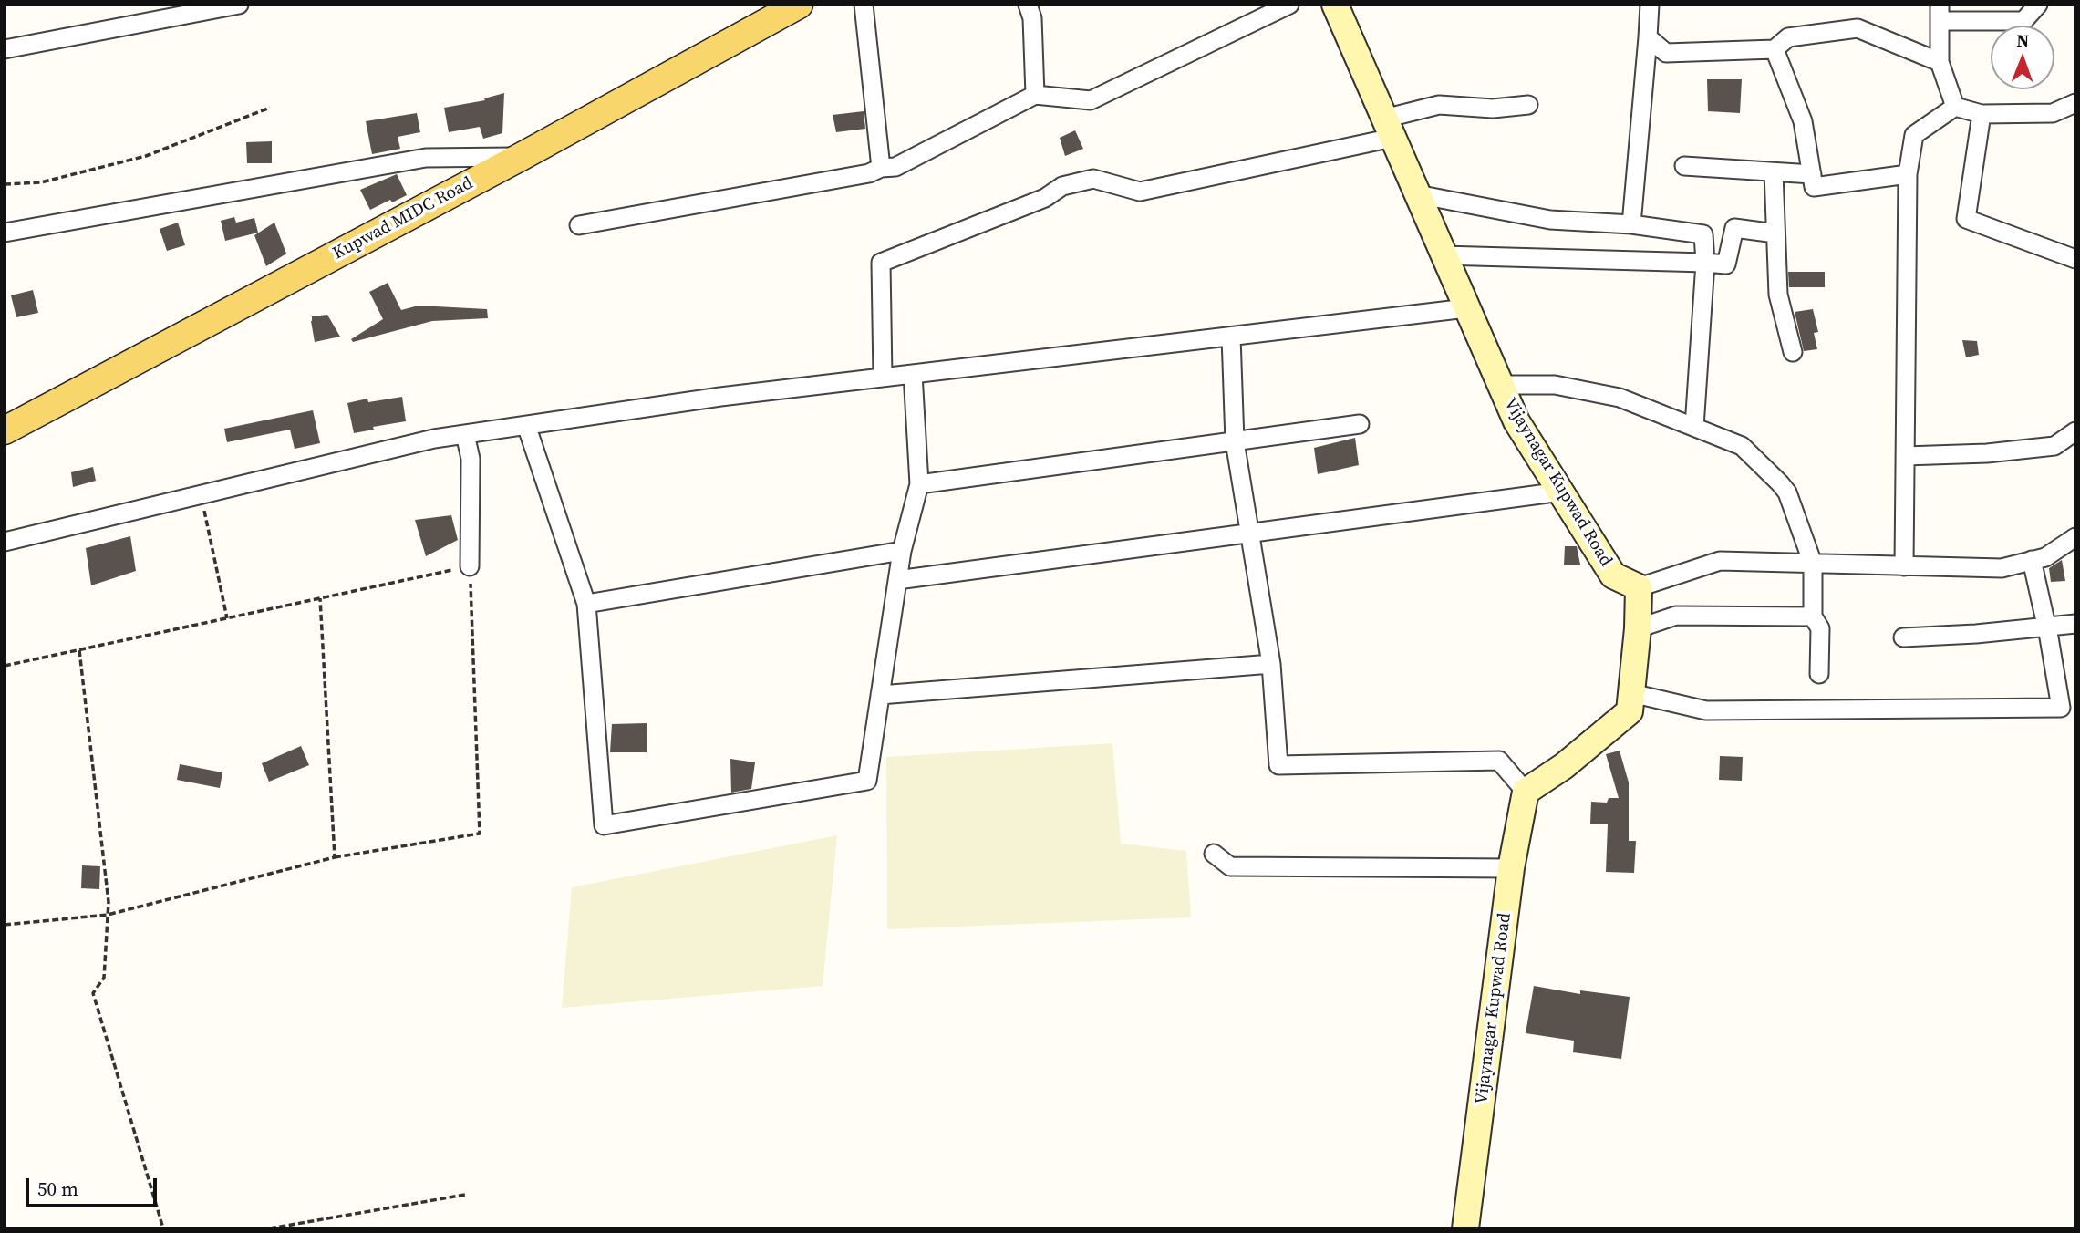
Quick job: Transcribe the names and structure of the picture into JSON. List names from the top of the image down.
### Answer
{
  "streets": {
    "main road": ["Kupwad MIDC Road"],
    "street": ["Vijaynagar Kupwad Road"]
  },
  "scale_bar": "50 m",
  "north": "top"
}
